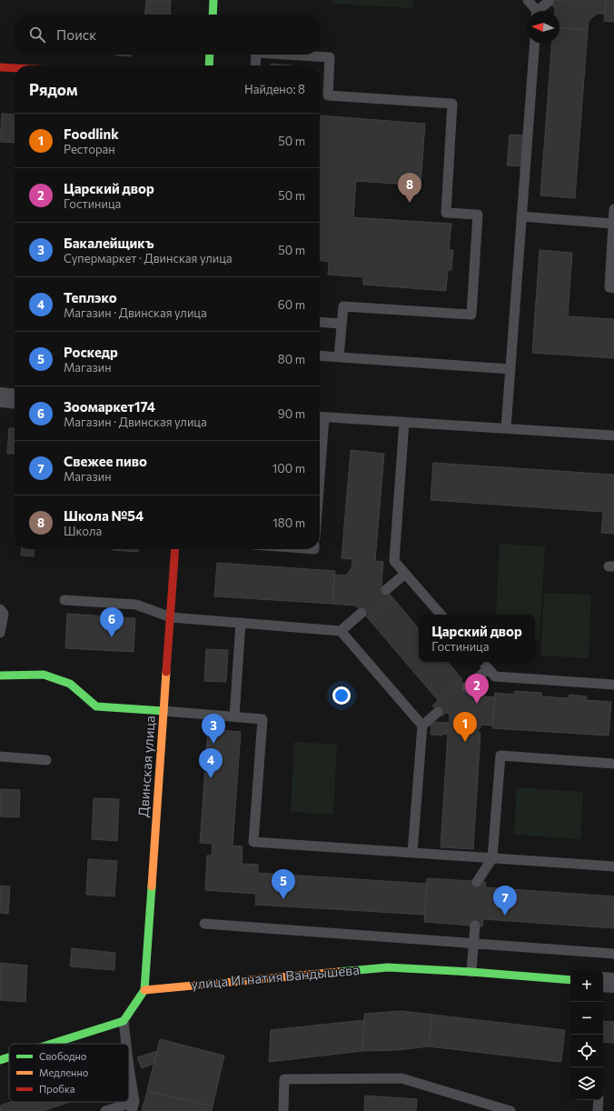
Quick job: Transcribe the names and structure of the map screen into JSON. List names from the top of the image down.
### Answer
{
  "streets": {
    "street": ["Двинская улица", "улица Игнатия Вандышева"]
  },
  "crossings": [
    ["Двинская улица", "улица Игнатия Вандышева"]
  ],
  "legend": ["Свободно", "Медленно", "Пробка"],
  "north": "left",
  "page": {
    "search": "Поиск",
    "heading": ["Рядом", "Найдено: 8"],
    "list": [
      {
        "mark": "1",
        "name": "Foodlink",
        "note": "Ресторан",
        "value": "50 m"
      },
      {
        "mark": "2",
        "name": "Царский двор",
        "note": "Гостиница",
        "value": "50 m"
      },
      {
        "mark": "3",
        "name": "Бакалейщикъ",
        "note": "Супермаркет · Двинская улица",
        "value": "50 m"
      },
      {
        "mark": "4",
        "name": "Теплэко",
        "note": "Магазин · Двинская улица",
        "value": "60 m"
      },
      {
        "mark": "5",
        "name": "Роскедр",
        "note": "Магазин",
        "value": "80 m"
      },
      {
        "mark": "6",
        "name": "Зоомаркет174",
        "note": "Магазин · Двинская улица",
        "value": "90 m"
      },
      {
        "mark": "7",
        "name": "Свежее пиво",
        "note": "Магазин",
        "value": "100 m"
      },
      {
        "mark": "8",
        "name": "Школа №54",
        "note": "Школа",
        "value": "180 m"
      }
    ],
    "pins": [
      "8",
      "6",
      "2",
      "1",
      "3",
      "4",
      "5",
      "7"
    ],
    "popup": ["Царский двор", "Гостиница"],
    "map_buttons": ["+", "−"]
  }
}
